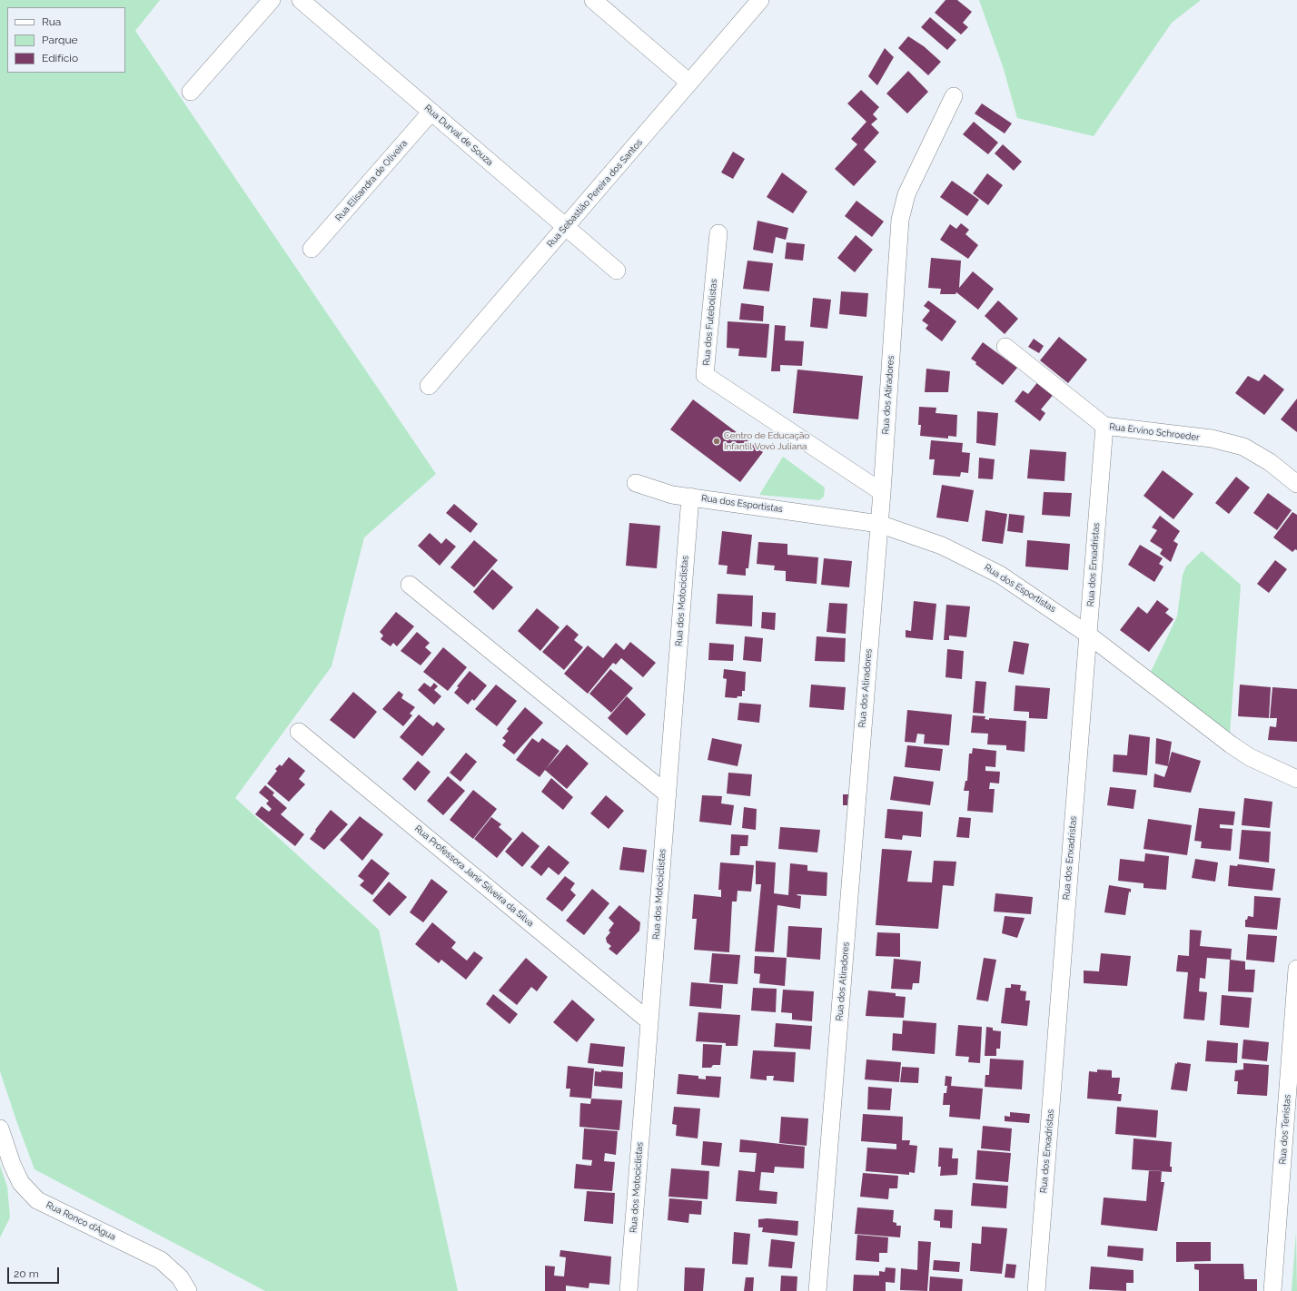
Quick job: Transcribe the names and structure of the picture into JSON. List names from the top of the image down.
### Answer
{
  "streets": {
    "street": [
      "Rua Durval de Souza",
      "Rua Elisandra de Oliveira",
      "Rua Sebastião Pereira dos Santos",
      "Rua dos Futebolistas",
      "Rua dos Atiradores",
      "Rua Ervino Schroeder",
      "Rua dos Esportistas",
      "Rua dos Enxadristas",
      "Rua dos Motociclistas",
      "Rua Professora Janir Silveira da Silva",
      "Rua dos Tenistas",
      "Rua Ronco d’Água"
    ]
  },
  "crossings": [
    ["Rua Durval de Souza", "Rua Elisandra de Oliveira"],
    ["Rua Durval de Souza", "Rua Sebastião Pereira dos Santos"],
    ["Rua dos Futebolistas", "Rua dos Atiradores"],
    ["Rua dos Atiradores", "Rua dos Esportistas"],
    ["Rua Ervino Schroeder", "Rua dos Enxadristas"],
    ["Rua dos Esportistas", "Rua dos Enxadristas"],
    ["Rua dos Esportistas", "Rua dos Motociclistas"],
    ["Rua dos Motociclistas", "Rua Professora Janir Silveira da Silva"]
  ],
  "places": ["Centro de Educação Infantil Vovó Juliana"],
  "legend": ["Rua", "Parque", "Edifício"],
  "scale_bar": "20 m"
}
